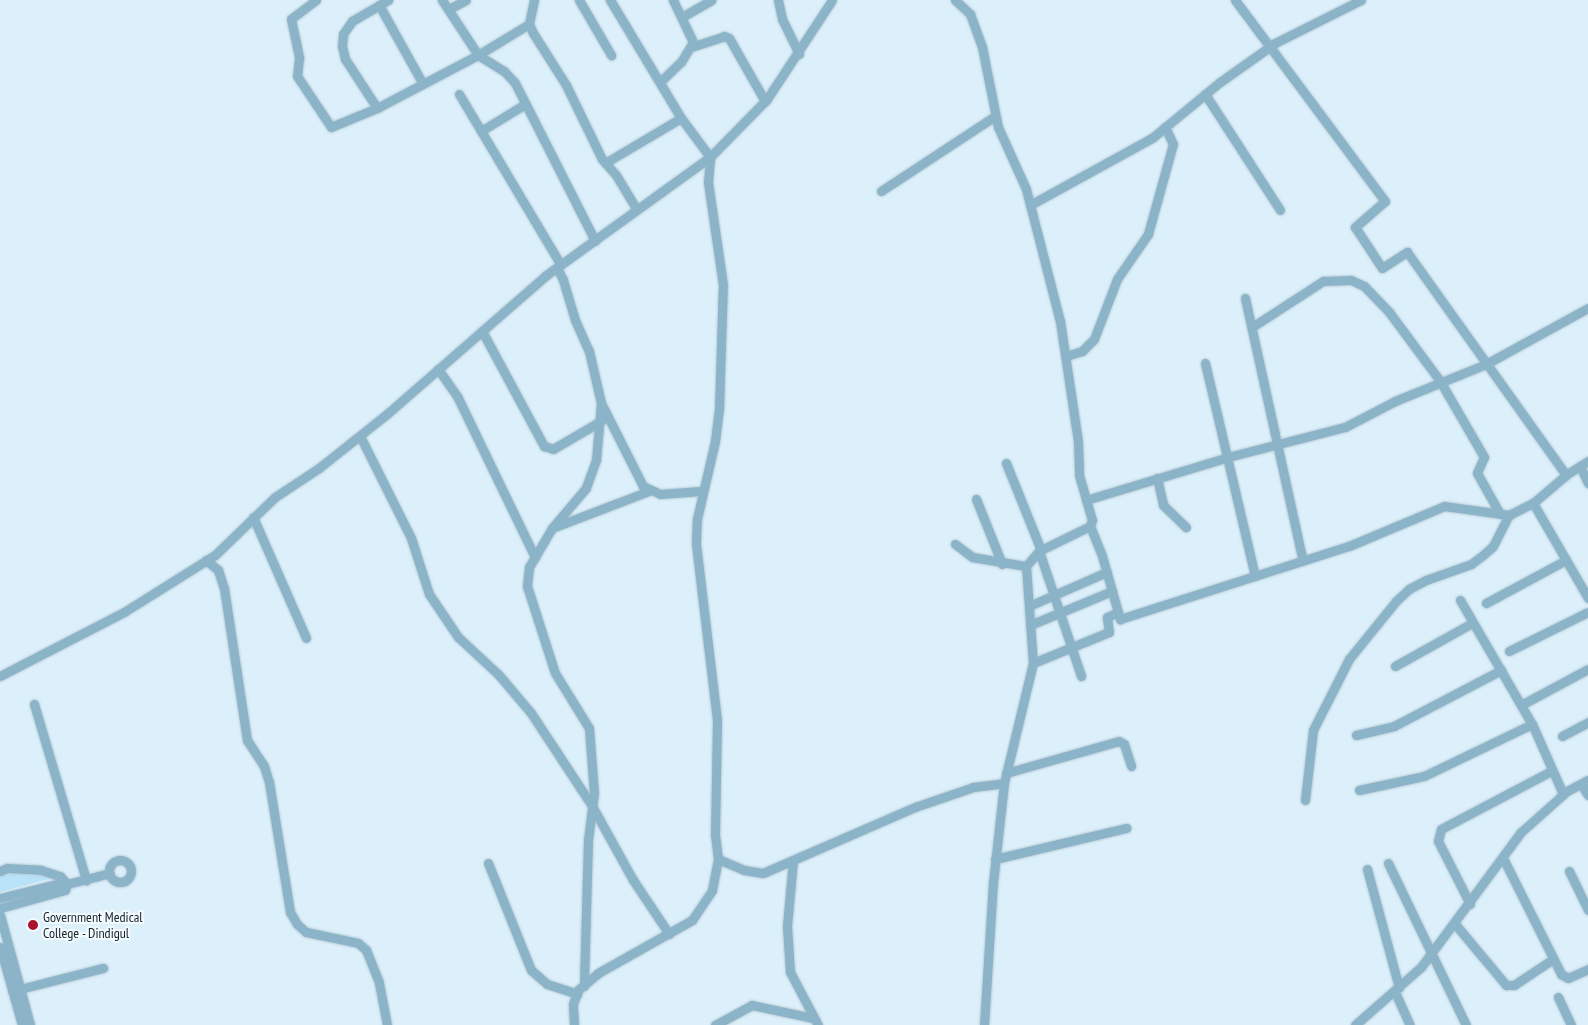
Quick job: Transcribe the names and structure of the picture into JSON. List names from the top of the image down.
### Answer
{
  "places": ["Government Medical College - Dindigul"]
}
